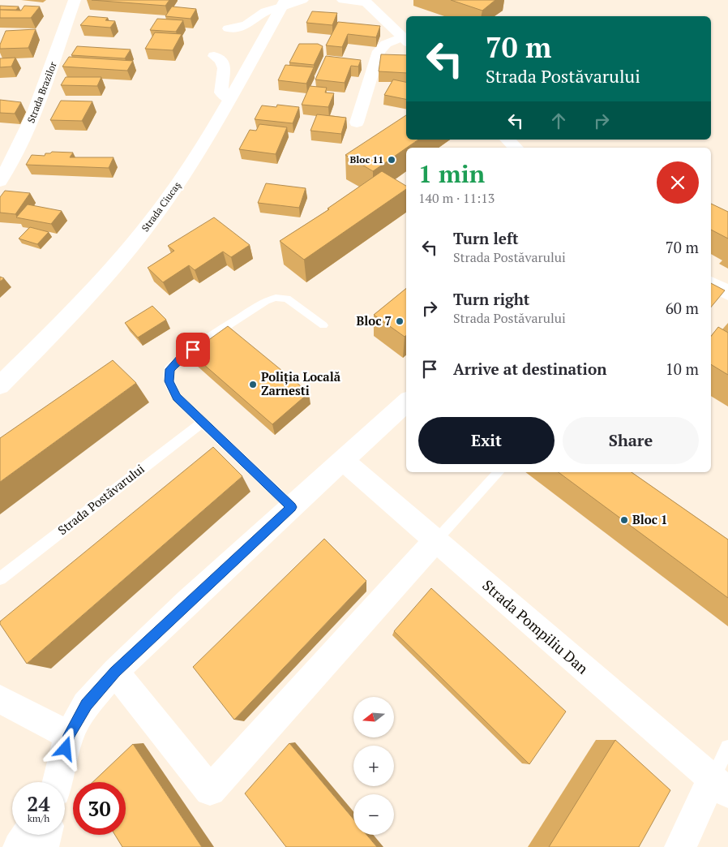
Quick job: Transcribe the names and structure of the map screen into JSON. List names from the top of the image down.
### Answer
{
  "streets": {
    "street": ["Strada Brazilor", "Strada Ciucaș", "Strada Pompiliu Dan"],
    "lane": ["Strada Postăvarului"]
  },
  "places": [
    "Bloc 11",
    "Bloc 7",
    "Poliția Locală Zarnesti",
    "Bloc 1"
  ],
  "north": "left",
  "page": {
    "turn": ["70 m", "Strada Postăvarului"],
    "heading": ["1 min", "140 m · 11:13"],
    "list": [
      {
        "name": "Turn left",
        "note": "Strada Postăvarului",
        "value": "70 m"
      },
      {
        "name": "Turn right",
        "note": "Strada Postăvarului",
        "value": "60 m"
      },
      {
        "name": "Arrive at destination",
        "value": "10 m"
      }
    ],
    "buttons": ["Exit", "Share"],
    "map_buttons": ["+", "−"],
    "speed": "24 km/h",
    "limit": "30"
  }
}
